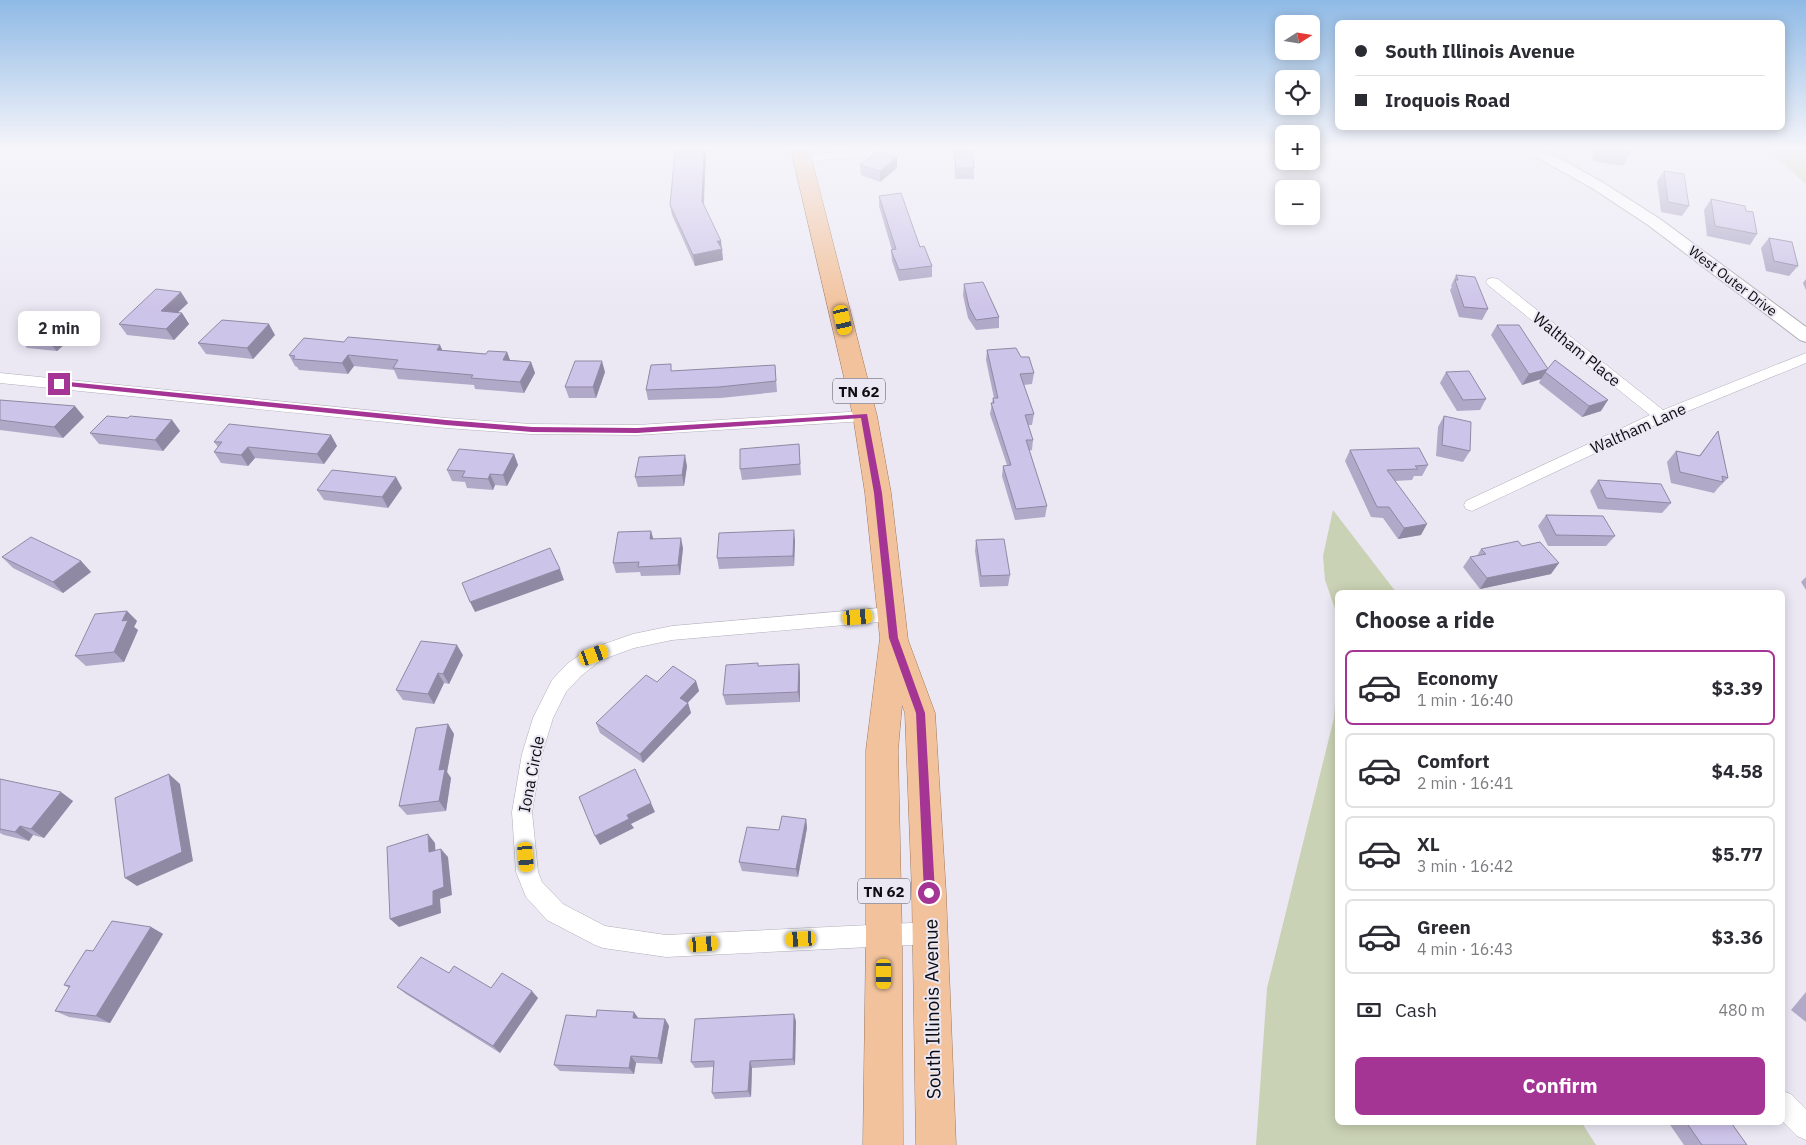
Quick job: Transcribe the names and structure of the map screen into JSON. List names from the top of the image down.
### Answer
{
  "streets": {
    "highway": ["TN 62", "South Illinois Avenue"],
    "street": [
      "West Outer Drive",
      "Waltham Place",
      "Waltham Lane",
      "Iona Circle"
    ]
  },
  "crossings": [
    ["Waltham Place", "Waltham Lane"],
    ["TN 62", "Iona Circle"],
    ["TN 62", "South Illinois Avenue"],
    ["Iona Circle", "South Illinois Avenue"]
  ],
  "north": "right",
  "page": {
    "map_buttons": ["+", "−"],
    "banner": ["South Illinois Avenue", "Iroquois Road"],
    "bubble": "2 min",
    "heading": "Choose a ride",
    "list": [
      {
        "name": "Economy",
        "note": "1 min · 16:40",
        "value": "$3.39"
      },
      {
        "name": "Comfort",
        "note": "2 min · 16:41",
        "value": "$4.58"
      },
      {
        "name": "XL",
        "note": "3 min · 16:42",
        "value": "$5.77"
      },
      {
        "name": "Green",
        "note": "4 min · 16:43",
        "value": "$3.36"
      }
    ],
    "pay": ["Cash", "480 m"],
    "buttons": "Confirm"
  }
}
